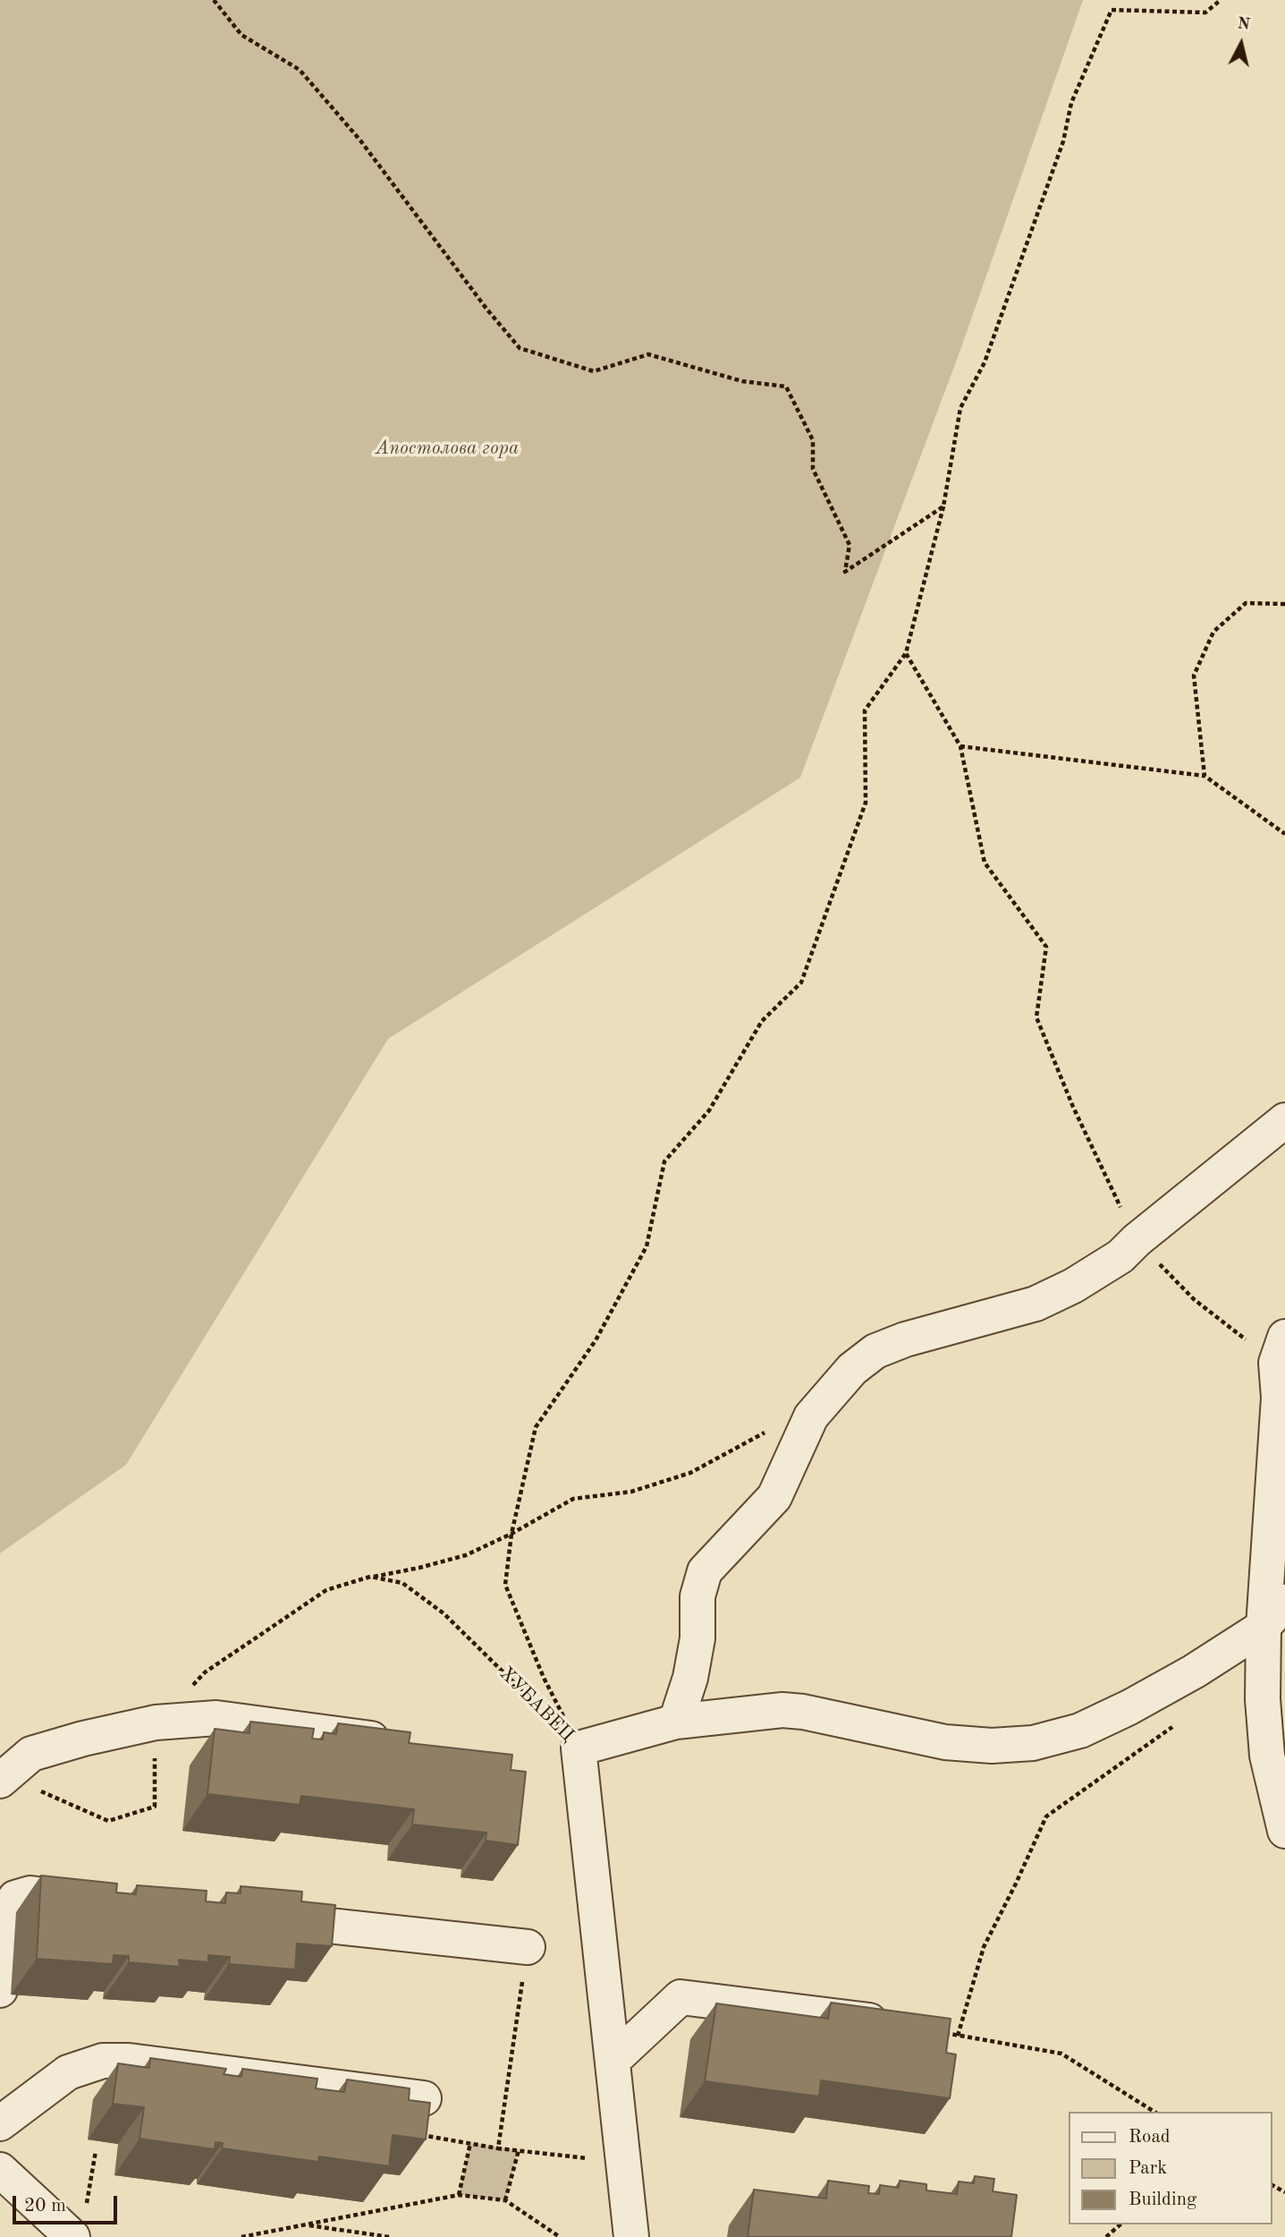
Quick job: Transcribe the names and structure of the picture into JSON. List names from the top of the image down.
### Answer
{
  "streets": {
    "street": ["ХУБАВЕЦ"]
  },
  "parks": ["Апостолова гора"],
  "legend": ["Road", "Park", "Building"],
  "scale_bar": "20 m",
  "north": "top"
}
